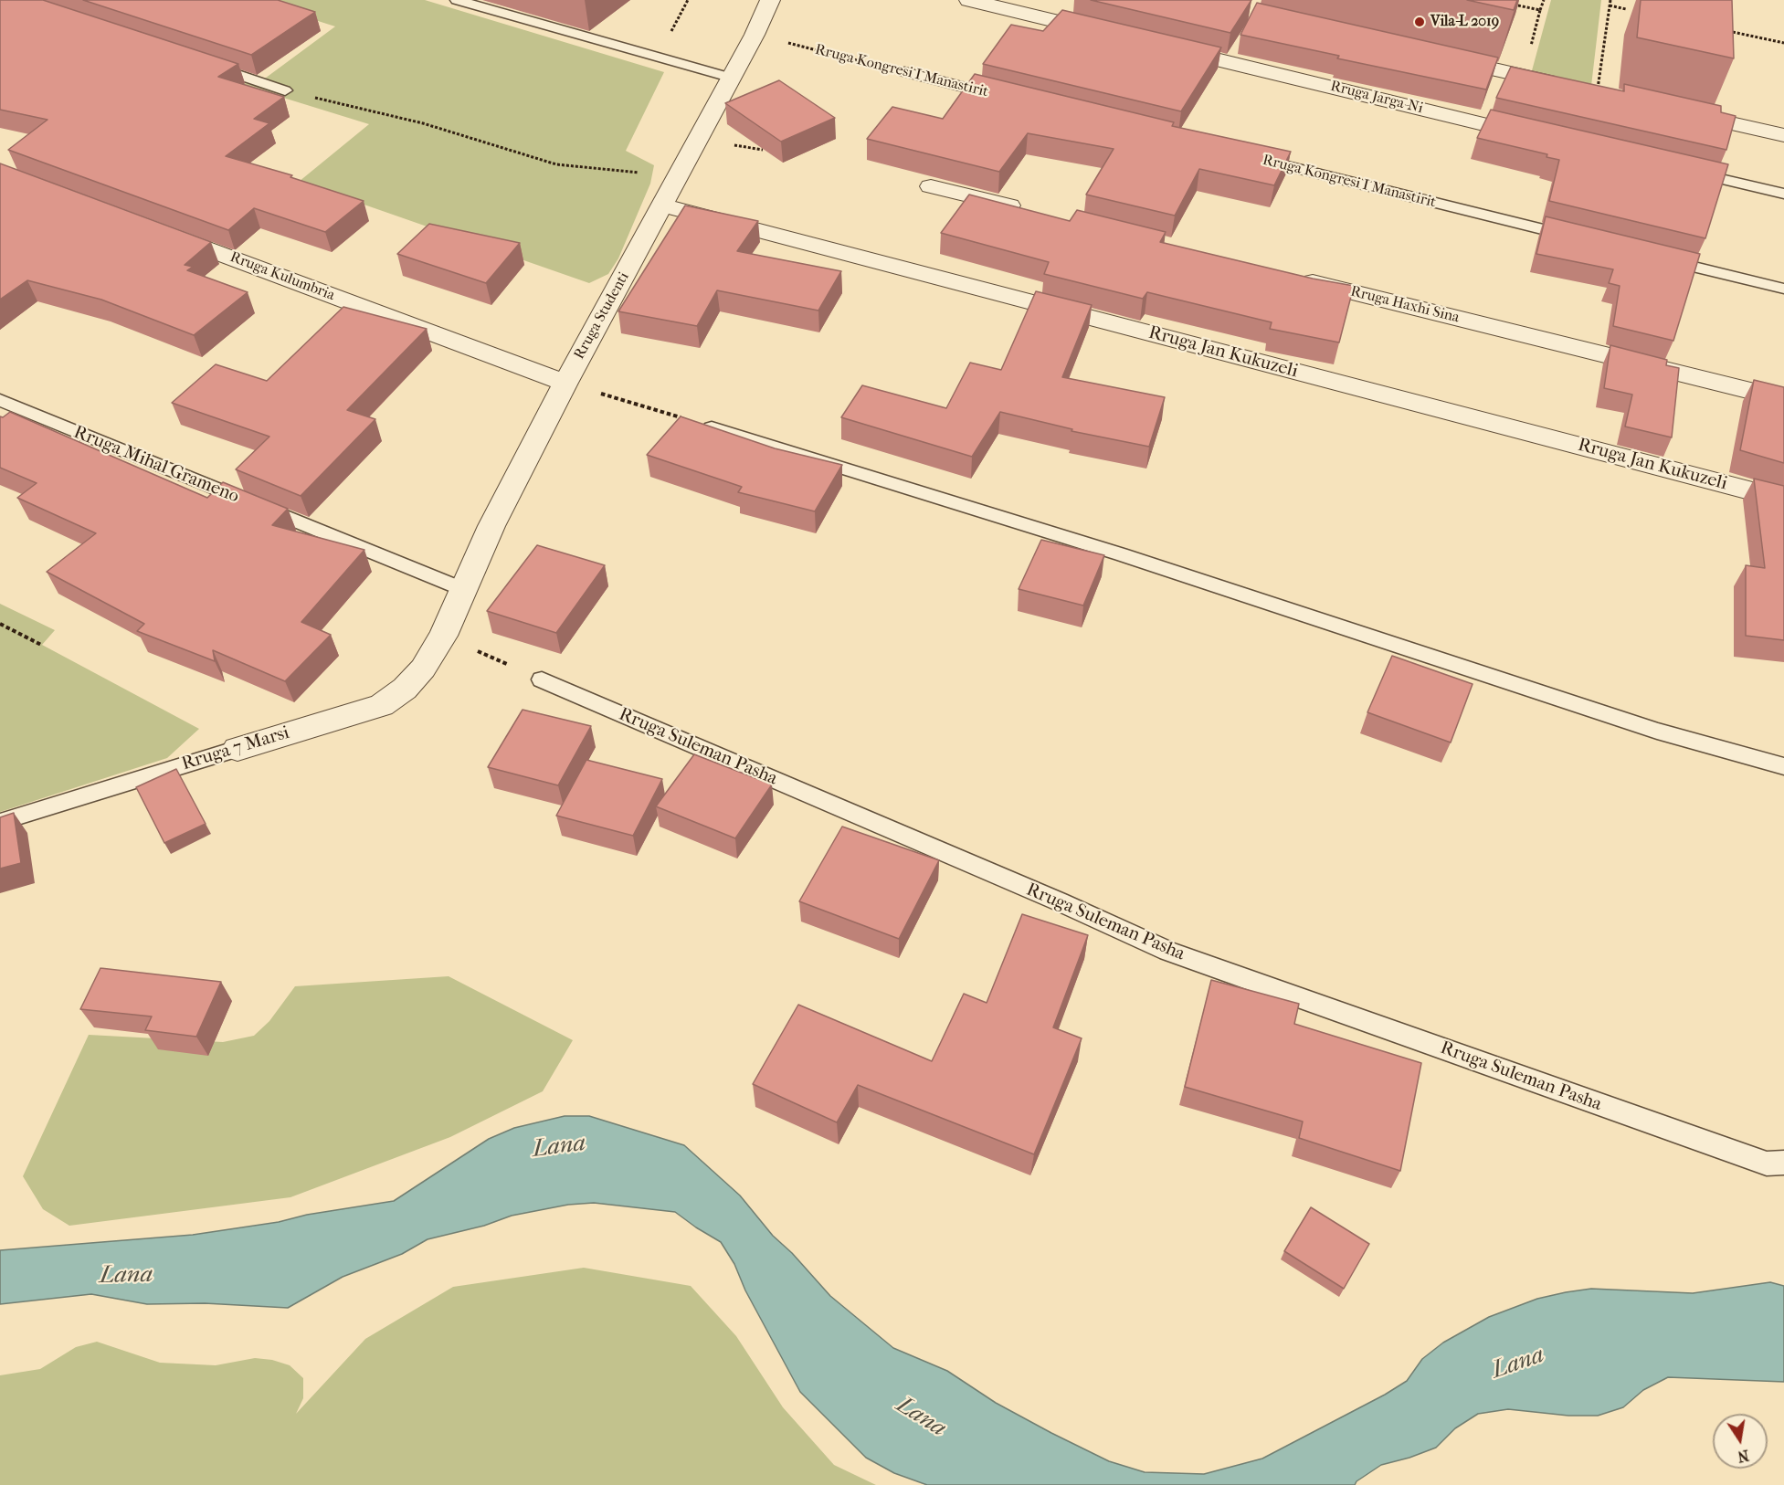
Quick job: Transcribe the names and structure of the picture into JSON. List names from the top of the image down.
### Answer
{
  "streets": {
    "street": [
      "Rruga Jarga-Ni",
      "Rruga Kulumbria",
      "Rruga Haxhi Sina",
      "Rruga Studenti",
      "Rruga Jan Kukuzeli",
      "Rruga 7 Marsi"
    ],
    "lane": ["Rruga Kongresi I Manastirit", "Rruga Mihal Grameno", "Rruga Suleman Pasha"]
  },
  "crossings": [
    ["Rruga Kongresi I Manastirit", "Rruga Studenti"],
    ["Rruga Kulumbria", "Rruga Studenti"],
    ["Rruga Studenti", "Rruga Jan Kukuzeli"],
    ["Rruga Studenti", "Rruga Mihal Grameno"],
    ["Rruga Studenti", "Rruga 7 Marsi"]
  ],
  "water": ["Lana"],
  "places": ["Vila-L 2019"],
  "north": "bottom"
}
